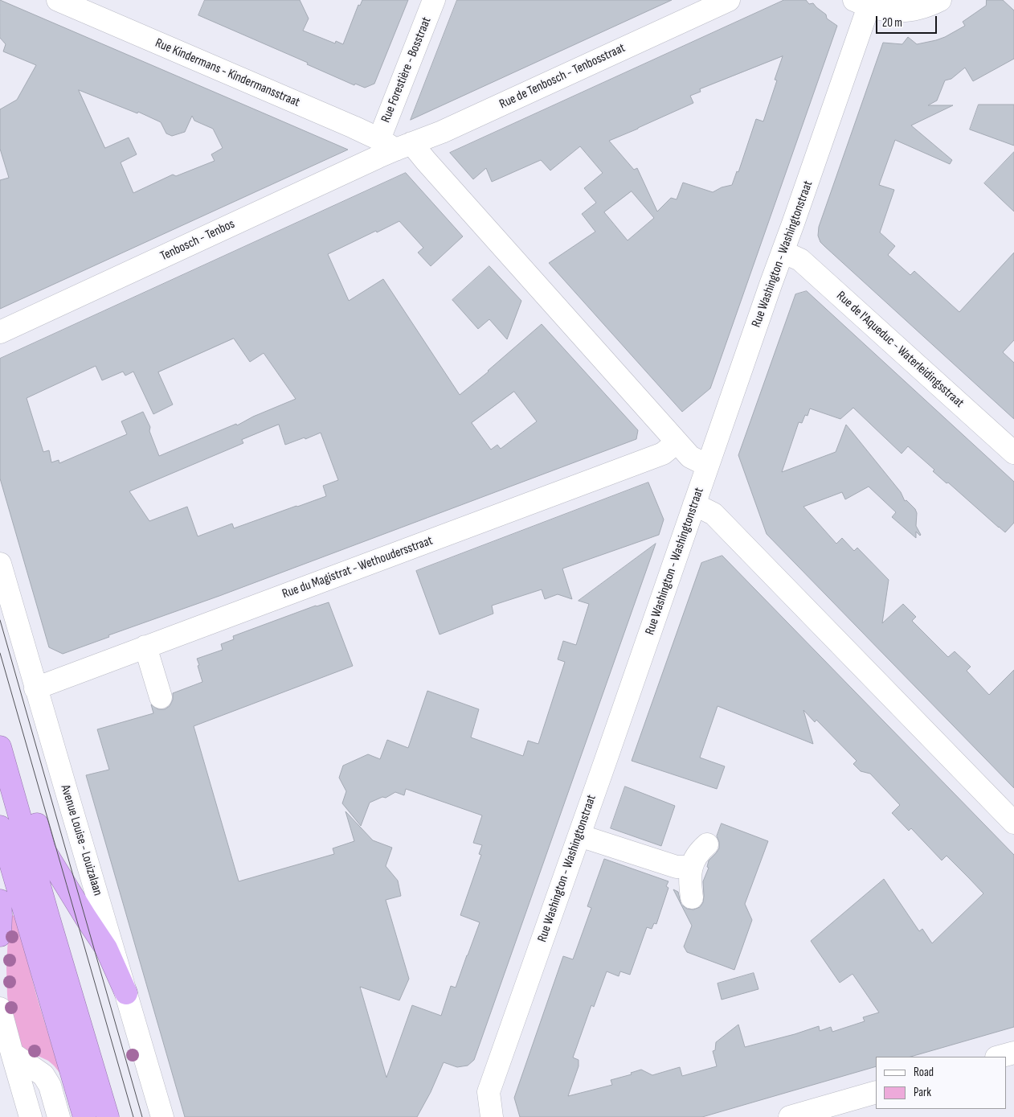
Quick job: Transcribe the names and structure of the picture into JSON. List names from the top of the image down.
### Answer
{
  "streets": {
    "street": [
      "Rue Forestière - Bosstraat",
      "Rue Kindermans - Kindermansstraat",
      "Rue de Tenbosch - Tenbosstraat",
      "Tenbosch - Tenbos",
      "Rue Washington - Washingtonstraat",
      "Rue de l'Aqueduc - Waterleidingsstraat",
      "Rue du Magistrat - Wethoudersstraat",
      "Avenue Louise - Louizalaan"
    ]
  },
  "crossings": [
    ["Rue Forestière - Bosstraat", "Rue Kindermans - Kindermansstraat"],
    ["Rue Forestière - Bosstraat", "Rue de Tenbosch - Tenbosstraat"],
    ["Rue Forestière - Bosstraat", "Tenbosch - Tenbos"],
    ["Rue Kindermans - Kindermansstraat", "Rue de Tenbosch - Tenbosstraat"],
    ["Rue Kindermans - Kindermansstraat", "Tenbosch - Tenbos"],
    ["Rue de Tenbosch - Tenbosstraat", "Tenbosch - Tenbos"],
    ["Rue Washington - Washingtonstraat", "Rue de l'Aqueduc - Waterleidingsstraat"],
    ["Rue du Magistrat - Wethoudersstraat", "Avenue Louise - Louizalaan"]
  ],
  "legend": ["Road", "Park"],
  "scale_bar": "20 m"
}
